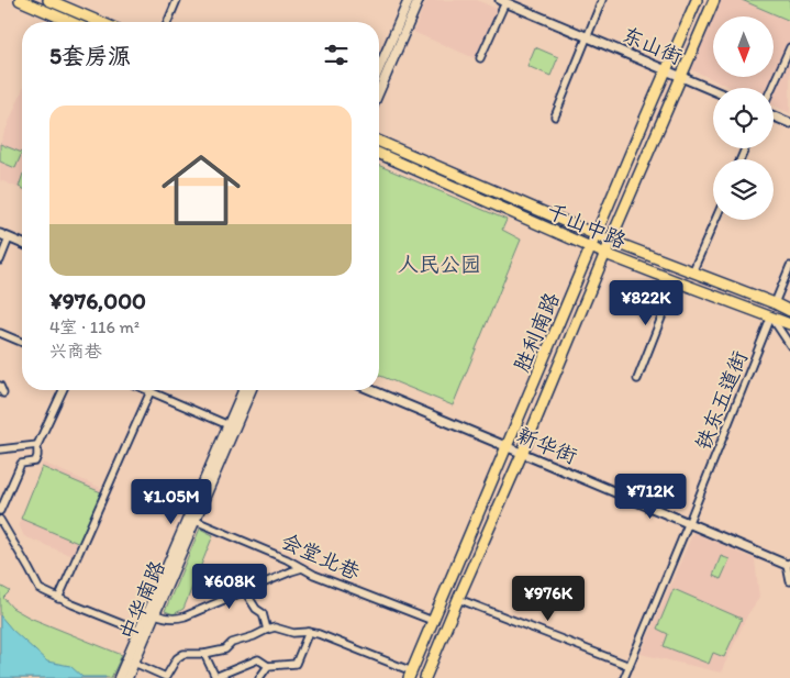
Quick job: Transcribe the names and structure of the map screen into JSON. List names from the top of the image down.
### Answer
{
  "streets": {
    "main road": ["千山中路", "胜利南路", "中华南路"],
    "street": [
      "东山街",
      "铁东五道街",
      "新华街",
      "会堂北巷"
    ]
  },
  "crossings": [
    ["东山街", "胜利南路"],
    ["千山中路", "胜利南路"],
    ["千山中路", "铁东五道街"],
    ["胜利南路", "新华街"],
    ["胜利南路", "会堂北巷"],
    ["铁东五道街", "新华街"],
    ["会堂北巷", "中华南路"]
  ],
  "parks": ["人民公园"],
  "north": "bottom",
  "page": {
    "heading": "5套房源",
    "list": [
      {
        "name": "¥976,000",
        "note": "4室 · 116 m² · 兴商巷"
      }
    ],
    "price": [
      "¥822K",
      "¥712K",
      "¥1.05M",
      "¥608K",
      "¥976K"
    ]
  }
}
